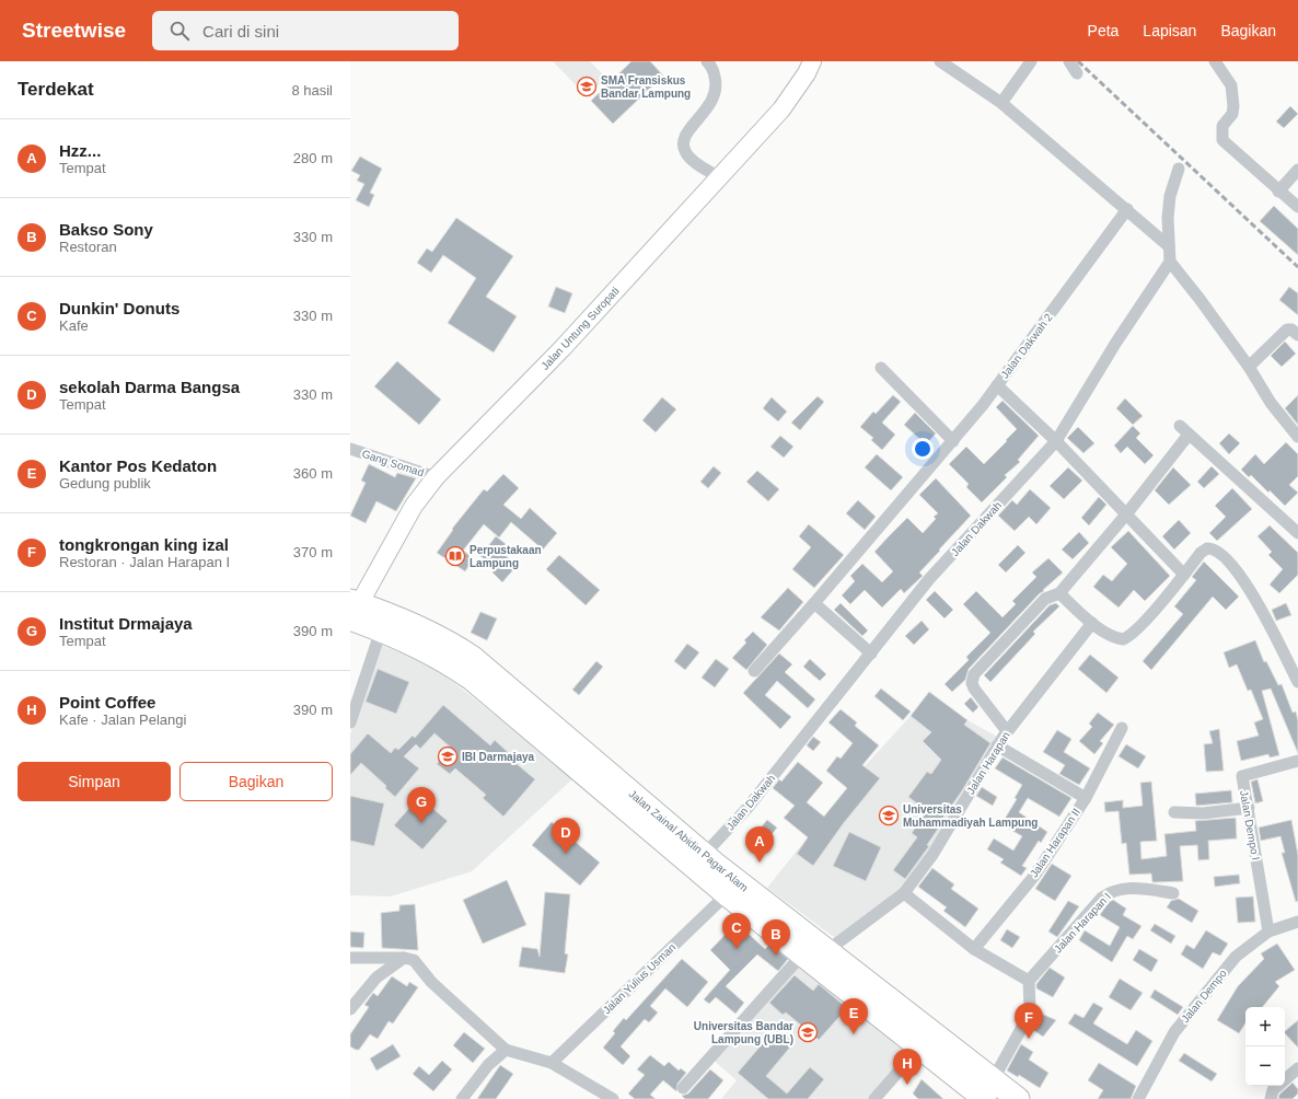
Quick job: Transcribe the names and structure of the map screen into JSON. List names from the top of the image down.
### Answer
{
  "streets": {
    "highway": ["Jalan Zainal Abidin Pagar Alam"],
    "main road": ["Jalan Untung Suropati"],
    "street": [
      "Jalan Dakwah 2",
      "Gang Somad",
      "Jalan Dakwah",
      "Jalan Harapan",
      "Jalan Dempo I",
      "Jalan Harapan II",
      "Jalan Harapan I",
      "Jalan Yulius Usman",
      "Jalan Dempo"
    ]
  },
  "crossings": [
    ["Jalan Untung Suropati", "Gang Somad"],
    ["Jalan Untung Suropati", "Jalan Zainal Abidin Pagar Alam"],
    ["Jalan Dakwah", "Jalan Zainal Abidin Pagar Alam"],
    ["Jalan Harapan", "Jalan Zainal Abidin Pagar Alam"],
    ["Jalan Dempo I", "Jalan Dempo"],
    ["Jalan Zainal Abidin Pagar Alam", "Jalan Yulius Usman"]
  ],
  "places": {
    "school or university": [
      "SMA Fransiskus Bandar Lampung",
      "IBI Darmajaya",
      "Universitas Muhammadiyah Lampung",
      "Universitas Bandar Lampung (UBL)"
    ],
    "library": ["Perpustakaan Lampung"]
  },
  "page": {
    "header": "Streetwise",
    "search": "Cari di sini",
    "nav": ["Peta", "Lapisan", "Bagikan"],
    "heading": ["Terdekat", "8 hasil"],
    "list": [
      {
        "mark": "A",
        "name": "Hzz...",
        "note": "Tempat",
        "value": "280 m"
      },
      {
        "mark": "B",
        "name": "Bakso Sony",
        "note": "Restoran",
        "value": "330 m"
      },
      {
        "mark": "C",
        "name": "Dunkin' Donuts",
        "note": "Kafe",
        "value": "330 m"
      },
      {
        "mark": "D",
        "name": "sekolah Darma Bangsa",
        "note": "Tempat",
        "value": "330 m"
      },
      {
        "mark": "E",
        "name": "Kantor Pos Kedaton",
        "note": "Gedung publik",
        "value": "360 m"
      },
      {
        "mark": "F",
        "name": "tongkrongan king izal",
        "note": "Restoran · Jalan Harapan I",
        "value": "370 m"
      },
      {
        "mark": "G",
        "name": "Institut Drmajaya",
        "note": "Tempat",
        "value": "390 m"
      },
      {
        "mark": "H",
        "name": "Point Coffee",
        "note": "Kafe · Jalan Pelangi",
        "value": "390 m"
      }
    ],
    "buttons": ["Simpan", "Bagikan"],
    "pins": [
      "G",
      "D",
      "A",
      "C",
      "B",
      "E",
      "F",
      "H"
    ],
    "map_buttons": ["+", "−"]
  }
}
